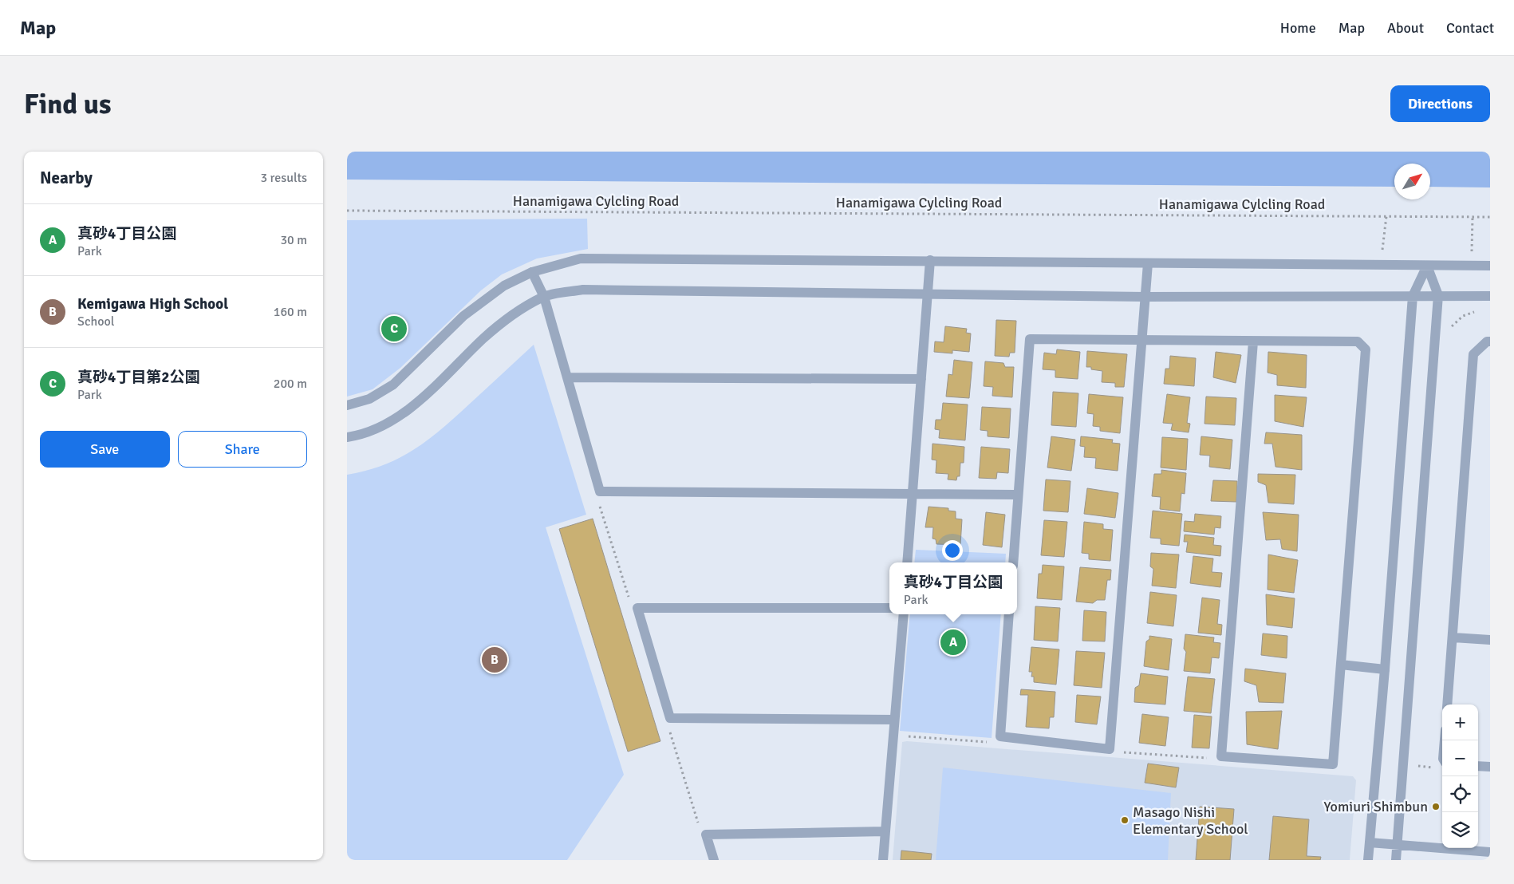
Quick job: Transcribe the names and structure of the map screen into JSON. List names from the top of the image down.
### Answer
{
  "streets": {
    "path": ["Hanamigawa Cylcling Road"]
  },
  "places": ["Yomiuri Shimbun", "Masago Nishi Elementary School"],
  "north": "top right",
  "page": {
    "header": "Map",
    "nav": [
      "Home",
      "Map",
      "About",
      "Contact"
    ],
    "buttons": [
      "Directions",
      ["Save", "Share"]
    ],
    "title": "Find us",
    "heading": ["Nearby", "3 results"],
    "list": [
      {
        "mark": "A",
        "name": "真砂4丁目公園",
        "note": "Park",
        "value": "30 m"
      },
      {
        "mark": "B",
        "name": "Kemigawa High School",
        "note": "School",
        "value": "160 m"
      },
      {
        "mark": "C",
        "name": "真砂4丁目第2公園",
        "note": "Park",
        "value": "200 m"
      }
    ],
    "pins": ["C", "A", "B"],
    "popup": ["真砂4丁目公園", "Park"],
    "map_buttons": ["+", "−"]
  }
}
